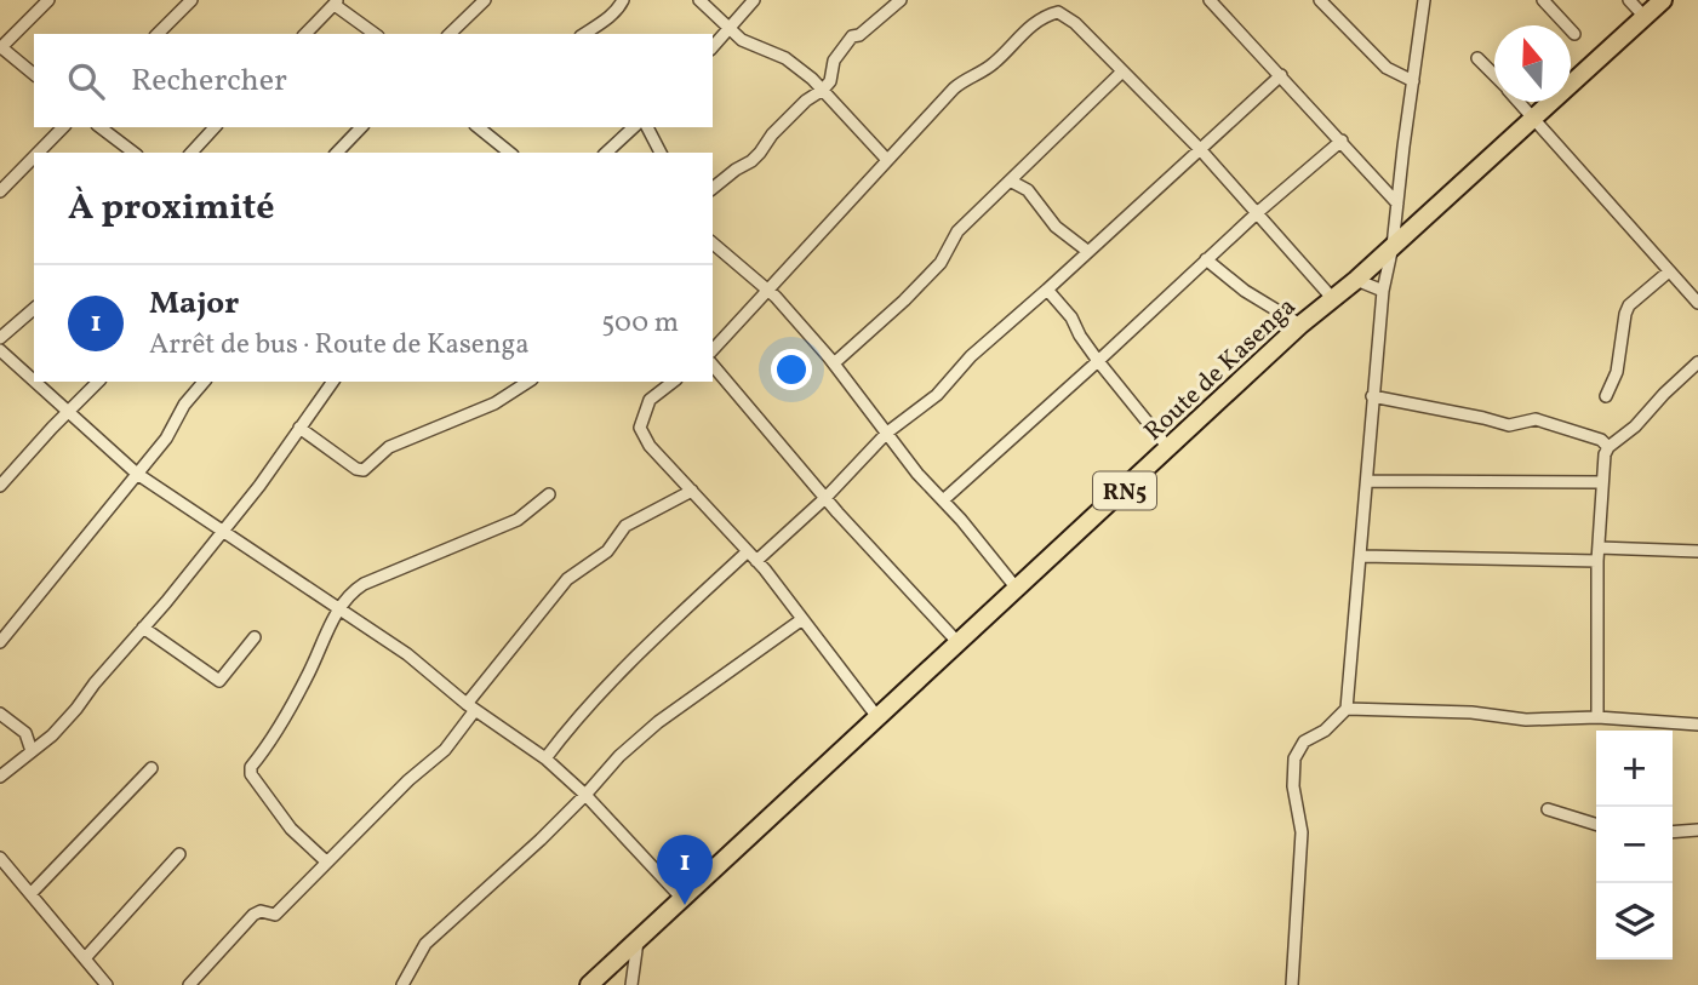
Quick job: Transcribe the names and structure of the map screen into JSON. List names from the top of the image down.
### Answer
{
  "streets": {
    "highway": ["Route de Kasenga", "RN5"]
  },
  "north": "top",
  "page": {
    "search": "Rechercher",
    "heading": "À proximité",
    "list": [
      {
        "mark": "1",
        "name": "Major",
        "note": "Arrêt de bus · Route de Kasenga",
        "value": "500 m"
      }
    ],
    "map_buttons": ["+", "−"],
    "pins": "1"
  }
}
